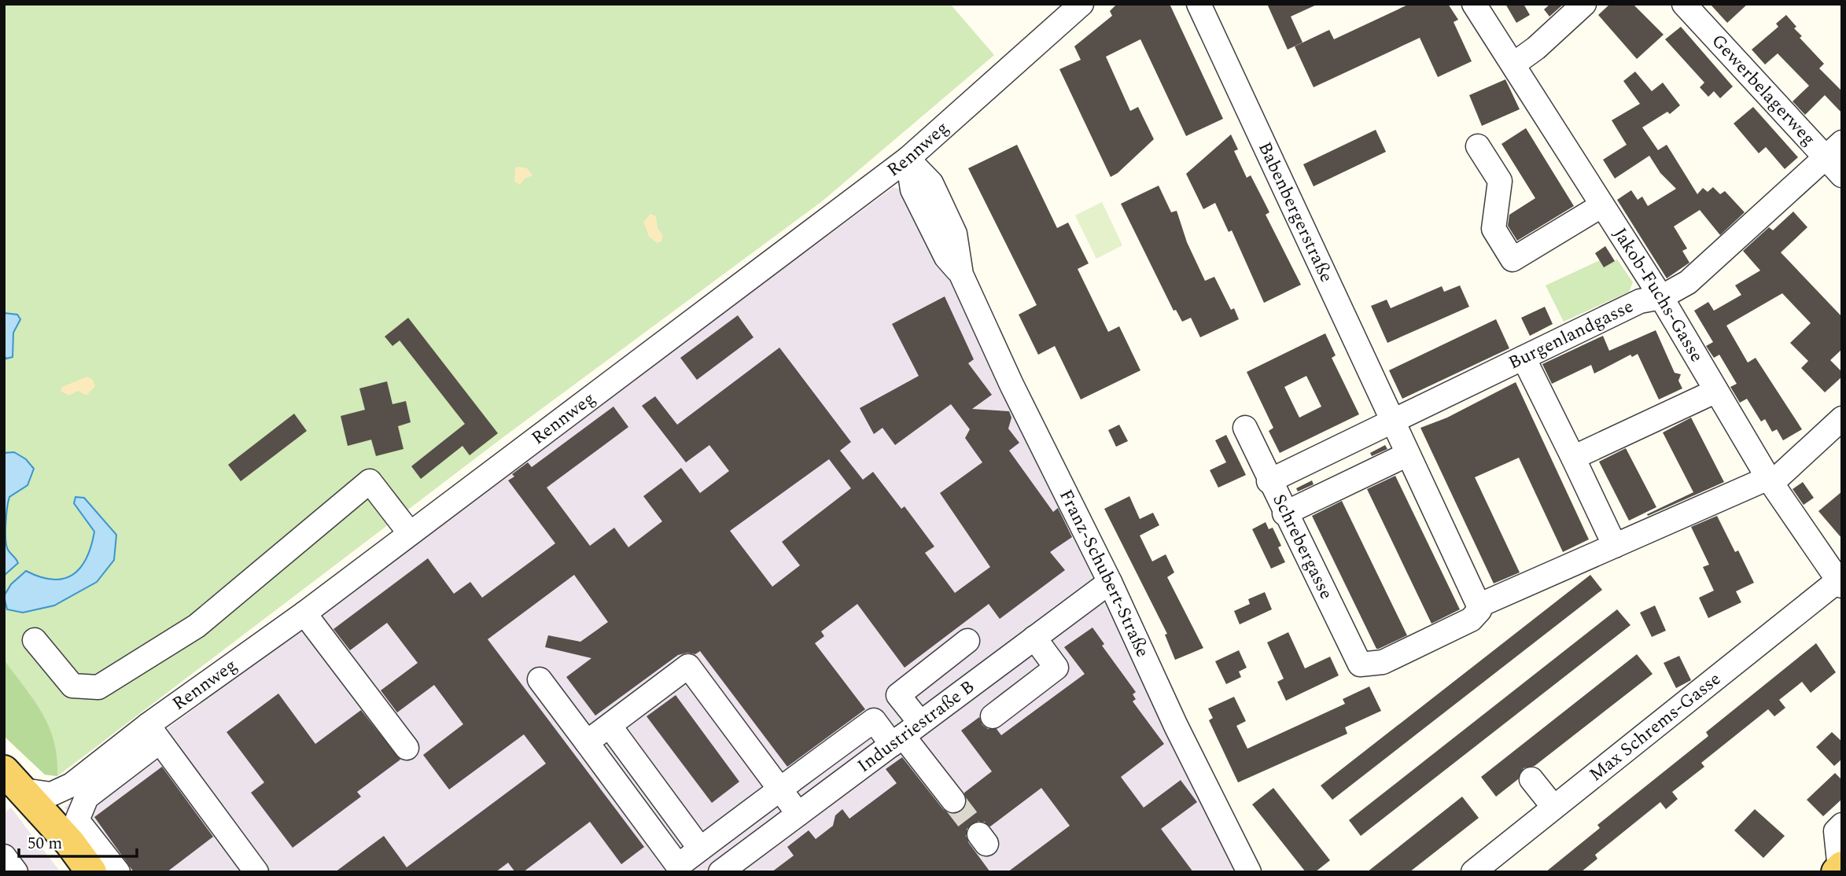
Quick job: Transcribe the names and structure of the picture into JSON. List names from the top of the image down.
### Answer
{
  "streets": {
    "street": [
      "Gewerbelagerweg",
      "Rennweg",
      "Babenbergerstraße",
      "Jakob-Fuchs-Gasse",
      "Burgenlandgasse",
      "Schrebergasse",
      "Franz-Schubert-Straße",
      "Industriestraße B",
      "Max Schrems-Gasse"
    ]
  },
  "crossings": [
    ["Gewerbelagerweg", "Burgenlandgasse"],
    ["Rennweg", "Franz-Schubert-Straße"],
    ["Babenbergerstraße", "Burgenlandgasse"],
    ["Babenbergerstraße", "Schrebergasse"],
    ["Jakob-Fuchs-Gasse", "Burgenlandgasse"],
    ["Jakob-Fuchs-Gasse", "Max Schrems-Gasse"],
    ["Burgenlandgasse", "Schrebergasse"],
    ["Franz-Schubert-Straße", "Industriestraße B"]
  ],
  "scale_bar": "50 m"
}
